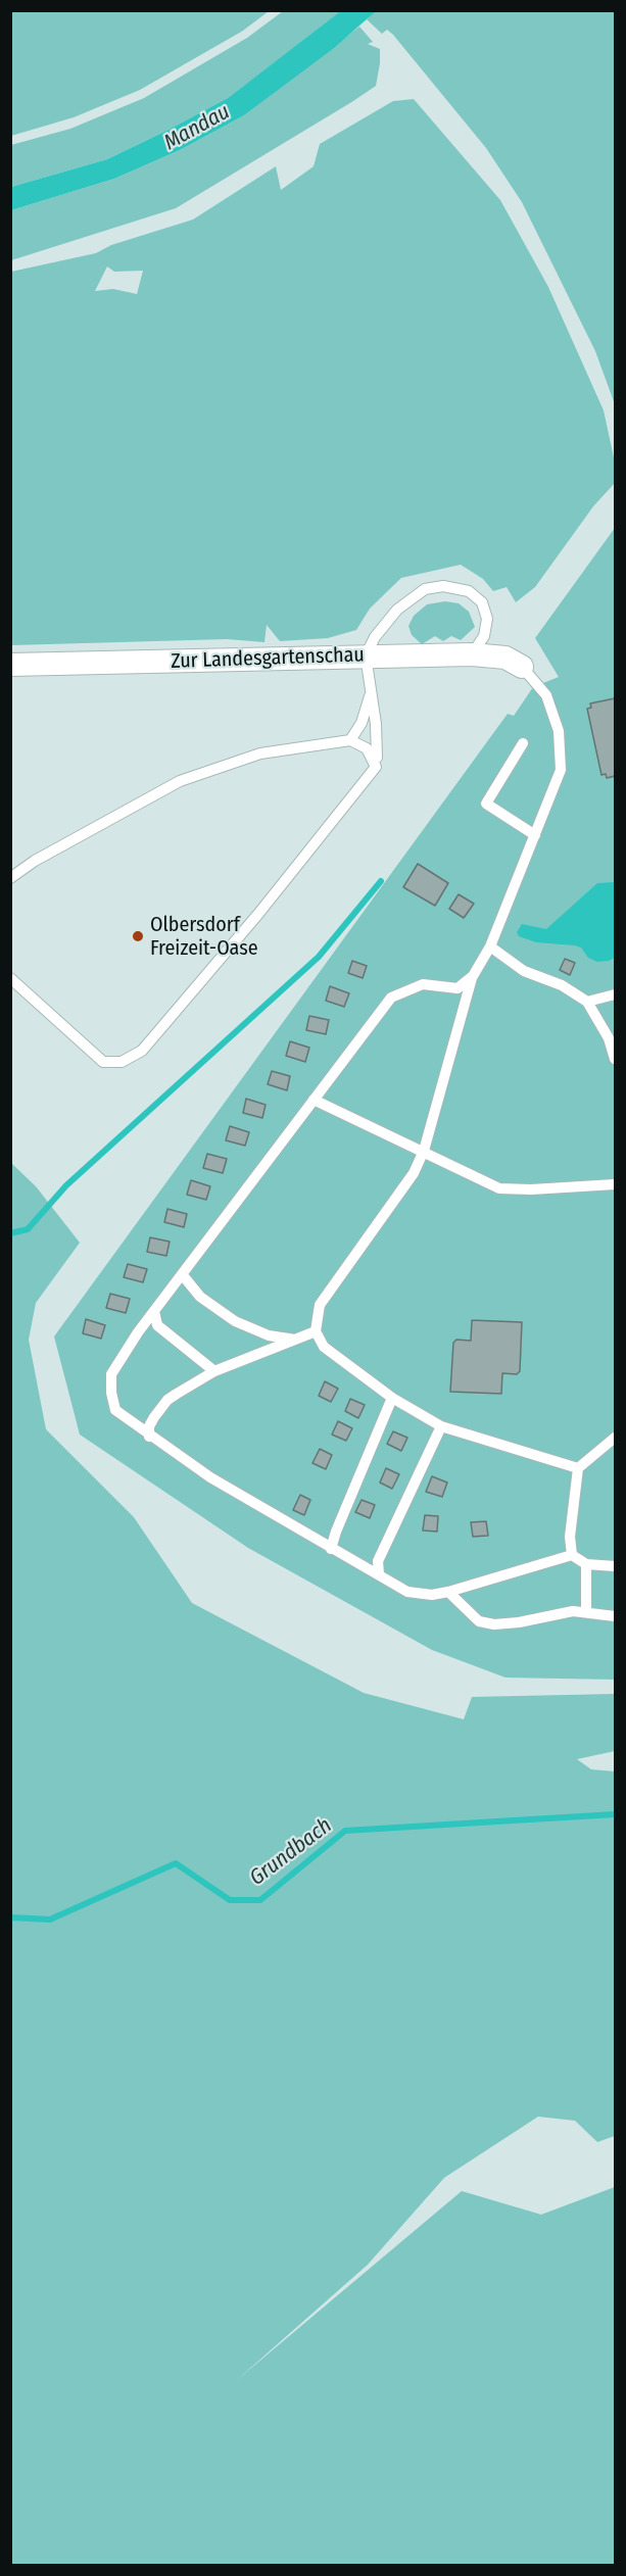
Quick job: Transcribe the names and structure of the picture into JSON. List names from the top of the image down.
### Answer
{
  "streets": {
    "street": ["Zur Landesgartenschau"]
  },
  "water": ["Mandau", "Grundbach"],
  "places": ["Olbersdorf Freizeit-Oase"]
}
